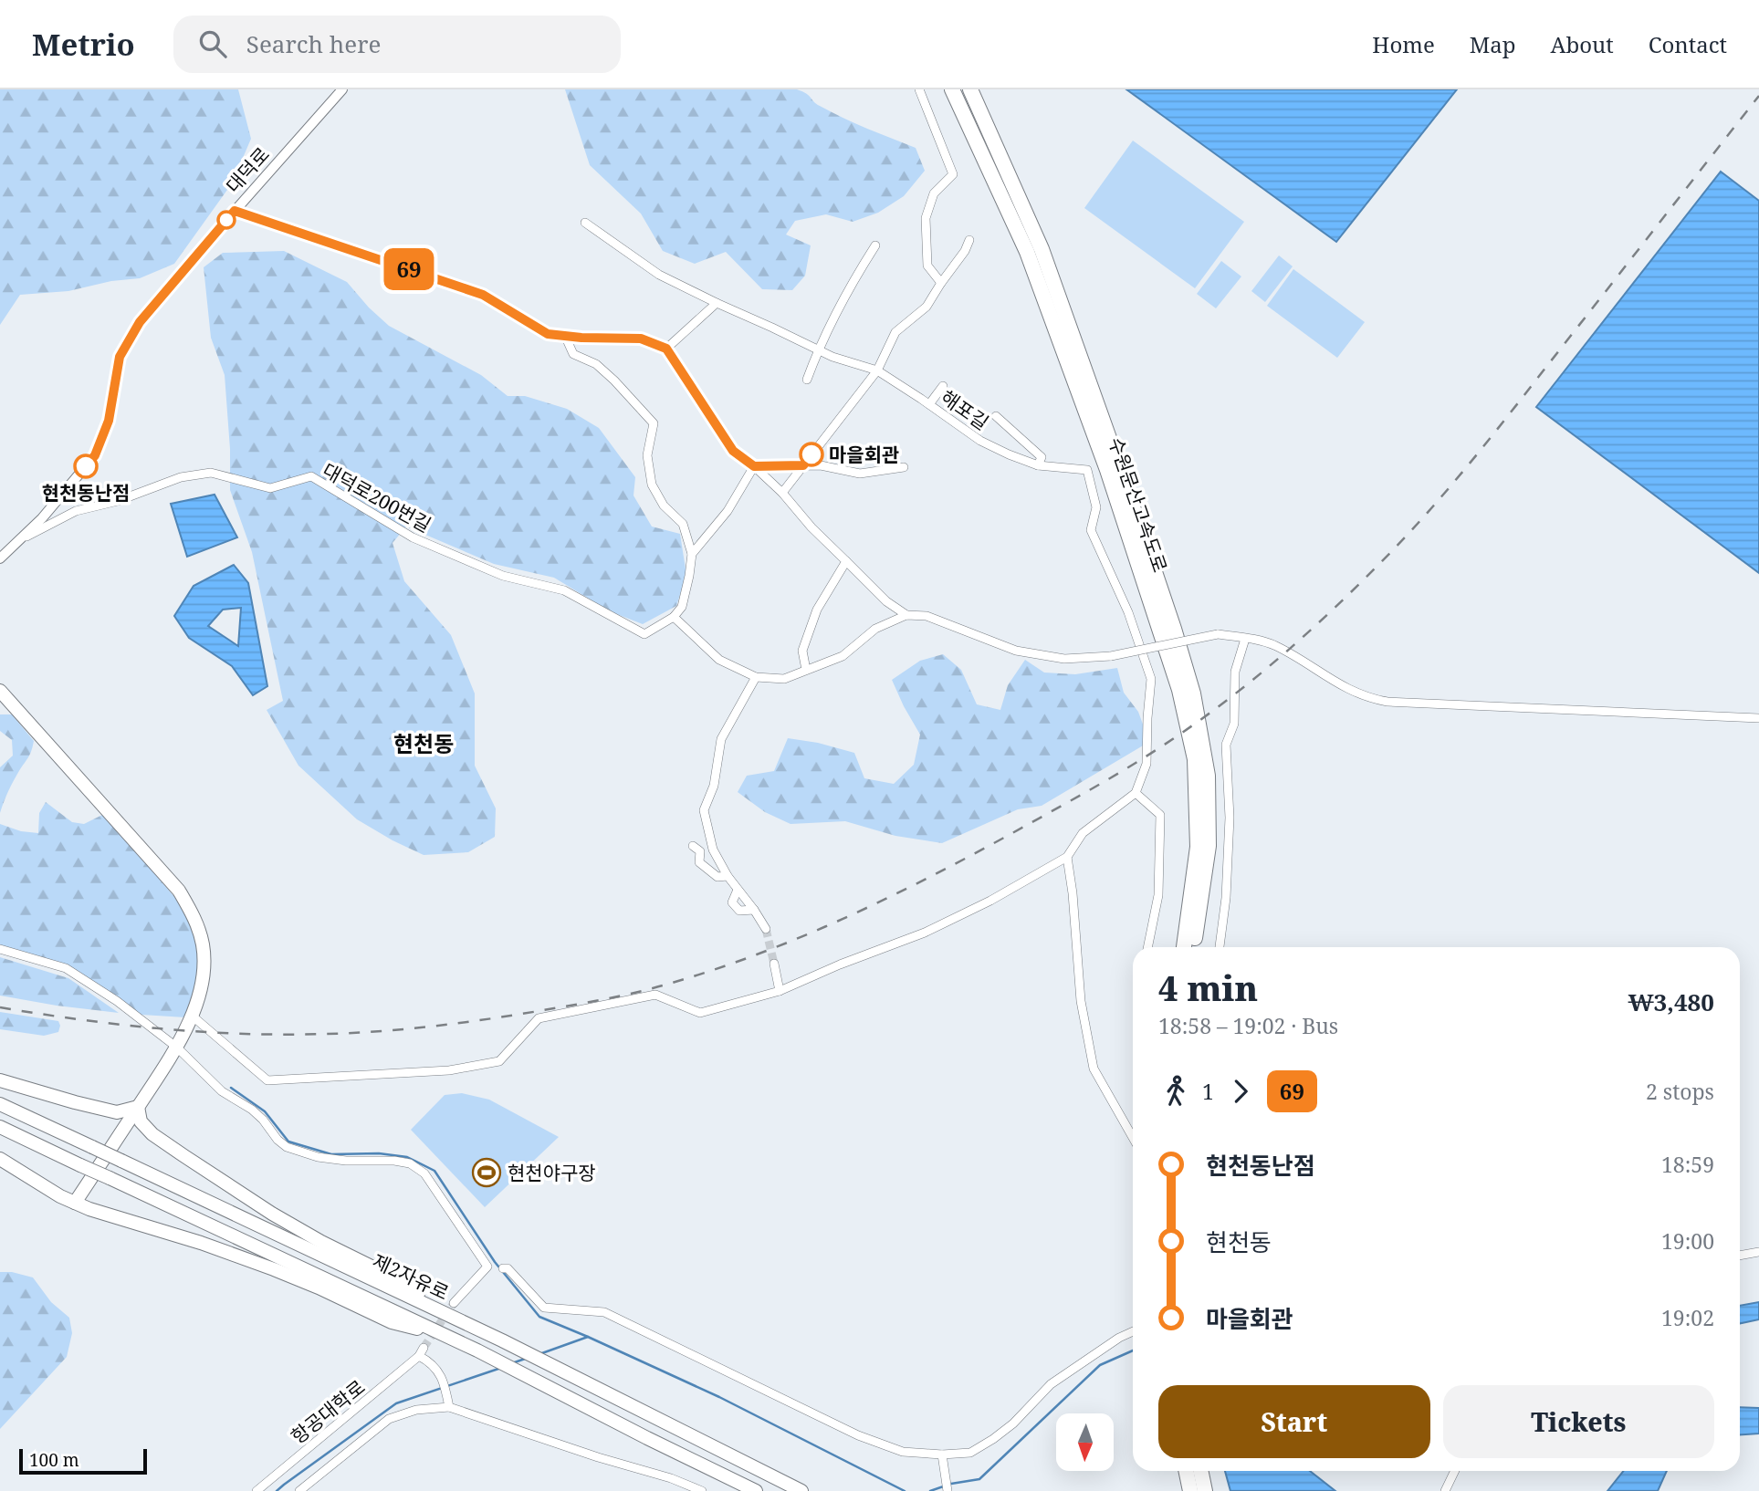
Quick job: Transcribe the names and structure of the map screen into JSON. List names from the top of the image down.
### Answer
{
  "streets": {
    "highway": ["수원문산고속도로", "제2자유로"],
    "street": [
      "대덕로",
      "해포길",
      "대덕로200번길",
      "항공대학로"
    ]
  },
  "crossings": [
    ["대덕로", "대덕로200번길"]
  ],
  "districts": ["현천동"],
  "places": {
    "other": ["마을회관", "현천동난점"],
    "sports": ["현천야구장"]
  },
  "lines": ["bus line 69"],
  "scale_bar": "100 m",
  "north": "bottom",
  "page": {
    "header": "Metrio",
    "search": "Search here",
    "nav": [
      "Home",
      "Map",
      "About",
      "Contact"
    ],
    "on_map": "69",
    "heading": ["4 min", "18:58 – 19:02 · Bus", "₩3,480"],
    "legs": ["1", "69", "2 stops"],
    "list": [
      {
        "name": "현천동난점",
        "value": "18:59"
      },
      {
        "name": "현천동",
        "value": "19:00"
      },
      {
        "name": "마을회관",
        "value": "19:02"
      }
    ],
    "buttons": ["Start", "Tickets"],
    "scale": "100 m"
  }
}
